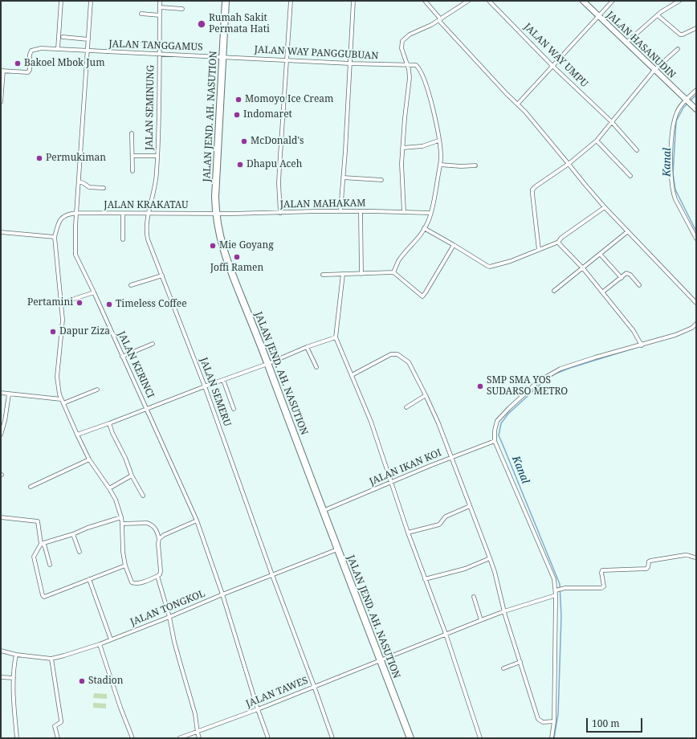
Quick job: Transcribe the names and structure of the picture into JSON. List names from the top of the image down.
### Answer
{
  "streets": {
    "highway": ["JALAN JEND. AH. NASUTION"],
    "main road": ["JALAN HASANUDIN"],
    "street": [
      "JALAN TANGGAMUS",
      "JALAN WAY PANGGUBUAN",
      "JALAN WAY UMPU",
      "JALAN SEMINUNG",
      "JALAN MAHAKAM",
      "JALAN KRAKATAU",
      "JALAN KERINCI",
      "JALAN SEMERU",
      "JALAN IKAN KOI",
      "JALAN TONGKOL",
      "JALAN TAWES"
    ]
  },
  "crossings": [
    ["JALAN TANGGAMUS", "JALAN WAY PANGGUBUAN"],
    ["JALAN TANGGAMUS", "JALAN SEMINUNG"],
    ["JALAN TANGGAMUS", "JALAN JEND. AH. NASUTION"],
    ["JALAN TANGGAMUS", "JALAN KERINCI"],
    ["JALAN WAY PANGGUBUAN", "JALAN JEND. AH. NASUTION"],
    ["JALAN SEMINUNG", "JALAN KRAKATAU"],
    ["JALAN SEMINUNG", "JALAN SEMERU"],
    ["JALAN JEND. AH. NASUTION", "JALAN MAHAKAM"],
    ["JALAN JEND. AH. NASUTION", "JALAN KRAKATAU"],
    ["JALAN JEND. AH. NASUTION", "JALAN IKAN KOI"],
    ["JALAN JEND. AH. NASUTION", "JALAN TONGKOL"],
    ["JALAN JEND. AH. NASUTION", "JALAN TAWES"],
    ["JALAN MAHAKAM", "JALAN KRAKATAU"],
    ["JALAN KRAKATAU", "JALAN KERINCI"],
    ["JALAN KRAKATAU", "JALAN SEMERU"],
    ["JALAN KERINCI", "JALAN TONGKOL"],
    ["JALAN KERINCI", "JALAN TAWES"],
    ["JALAN SEMERU", "JALAN TONGKOL"],
    ["JALAN SEMERU", "JALAN TAWES"]
  ],
  "water": ["Kanal"],
  "places": [
    "Rumah Sakit Permata Hati",
    "Bakoel Mbok Jum",
    "Momoyo Ice Cream",
    "Indomaret",
    "McDonald's",
    "Permukiman",
    "Dhapu Aceh",
    "Mie Goyang",
    "Joffi Ramen",
    "Pertamini",
    "Timeless Coffee",
    "Dapur Ziza",
    "SMP SMA YOS SUDARSO METRO",
    "Stadion"
  ],
  "scale_bar": "100 m"
}
